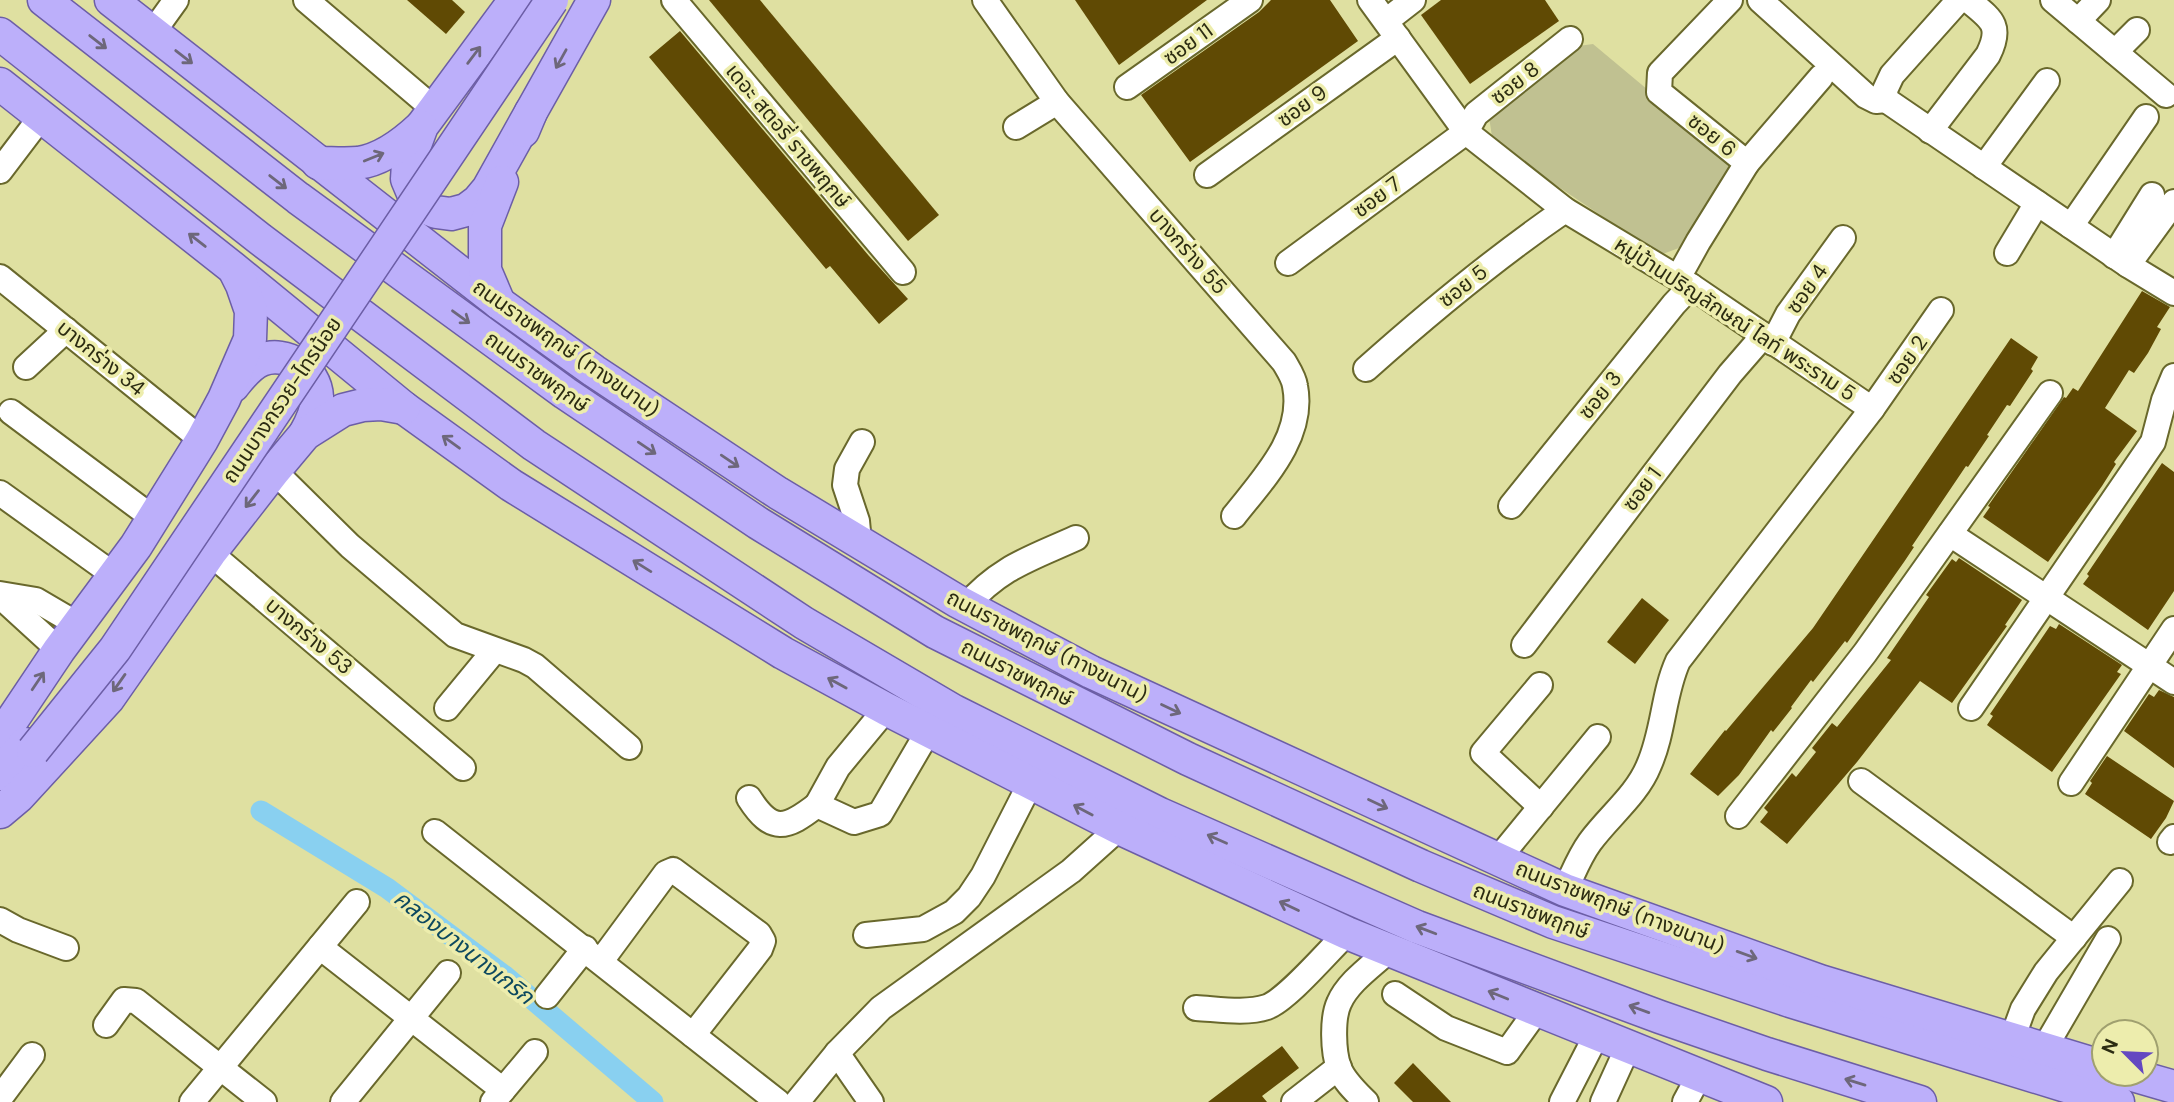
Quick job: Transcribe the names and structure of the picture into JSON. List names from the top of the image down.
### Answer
{
  "streets": {
    "main road": ["ถนนราชพฤกษ์ (ทางขนาน)", "ถนนราชพฤกษ์", "ถนนบางกรวย-ไทรน้อย"],
    "street": [
      "ซอย 11",
      "ซอย 8",
      "ซอย 9",
      "ซอย 6",
      "เดอะ สตอรี่ ราชพฤกษ์",
      "ซอย 7",
      "บางกร่าง 55",
      "ซอย 5",
      "ซอย 4",
      "หมู่บ้านปริญลักษณ์ ไลท์ พระราม 5",
      "บางกร่าง 34",
      "ซอย 2",
      "ซอย 3",
      "ซอย 1",
      "บางกร่าง 53"
    ]
  },
  "crossings": [
    ["ซอย 8", "ซอย 7"],
    ["ซอย 8", "หมู่บ้านปริญลักษณ์ ไลท์ พระราม 5"],
    ["ซอย 9", "หมู่บ้านปริญลักษณ์ ไลท์ พระราม 5"],
    ["ซอย 6", "หมู่บ้านปริญลักษณ์ ไลท์ พระราม 5"],
    ["ซอย 6", "ซอย 3"],
    ["ซอย 7", "หมู่บ้านปริญลักษณ์ ไลท์ พระราม 5"],
    ["ซอย 5", "หมู่บ้านปริญลักษณ์ ไลท์ พระราม 5"],
    ["ซอย 4", "หมู่บ้านปริญลักษณ์ ไลท์ พระราม 5"],
    ["ซอย 4", "ซอย 1"],
    ["หมู่บ้านปริญลักษณ์ ไลท์ พระราม 5", "ถนนราชพฤกษ์ (ทางขนาน)"],
    ["หมู่บ้านปริญลักษณ์ ไลท์ พระราม 5", "ซอย 2"],
    ["หมู่บ้านปริญลักษณ์ ไลท์ พระราม 5", "ซอย 3"],
    ["หมู่บ้านปริญลักษณ์ ไลท์ พระราม 5", "ซอย 1"]
  ],
  "water": ["คลองบางนางเกริก"],
  "north": "top left"
}
